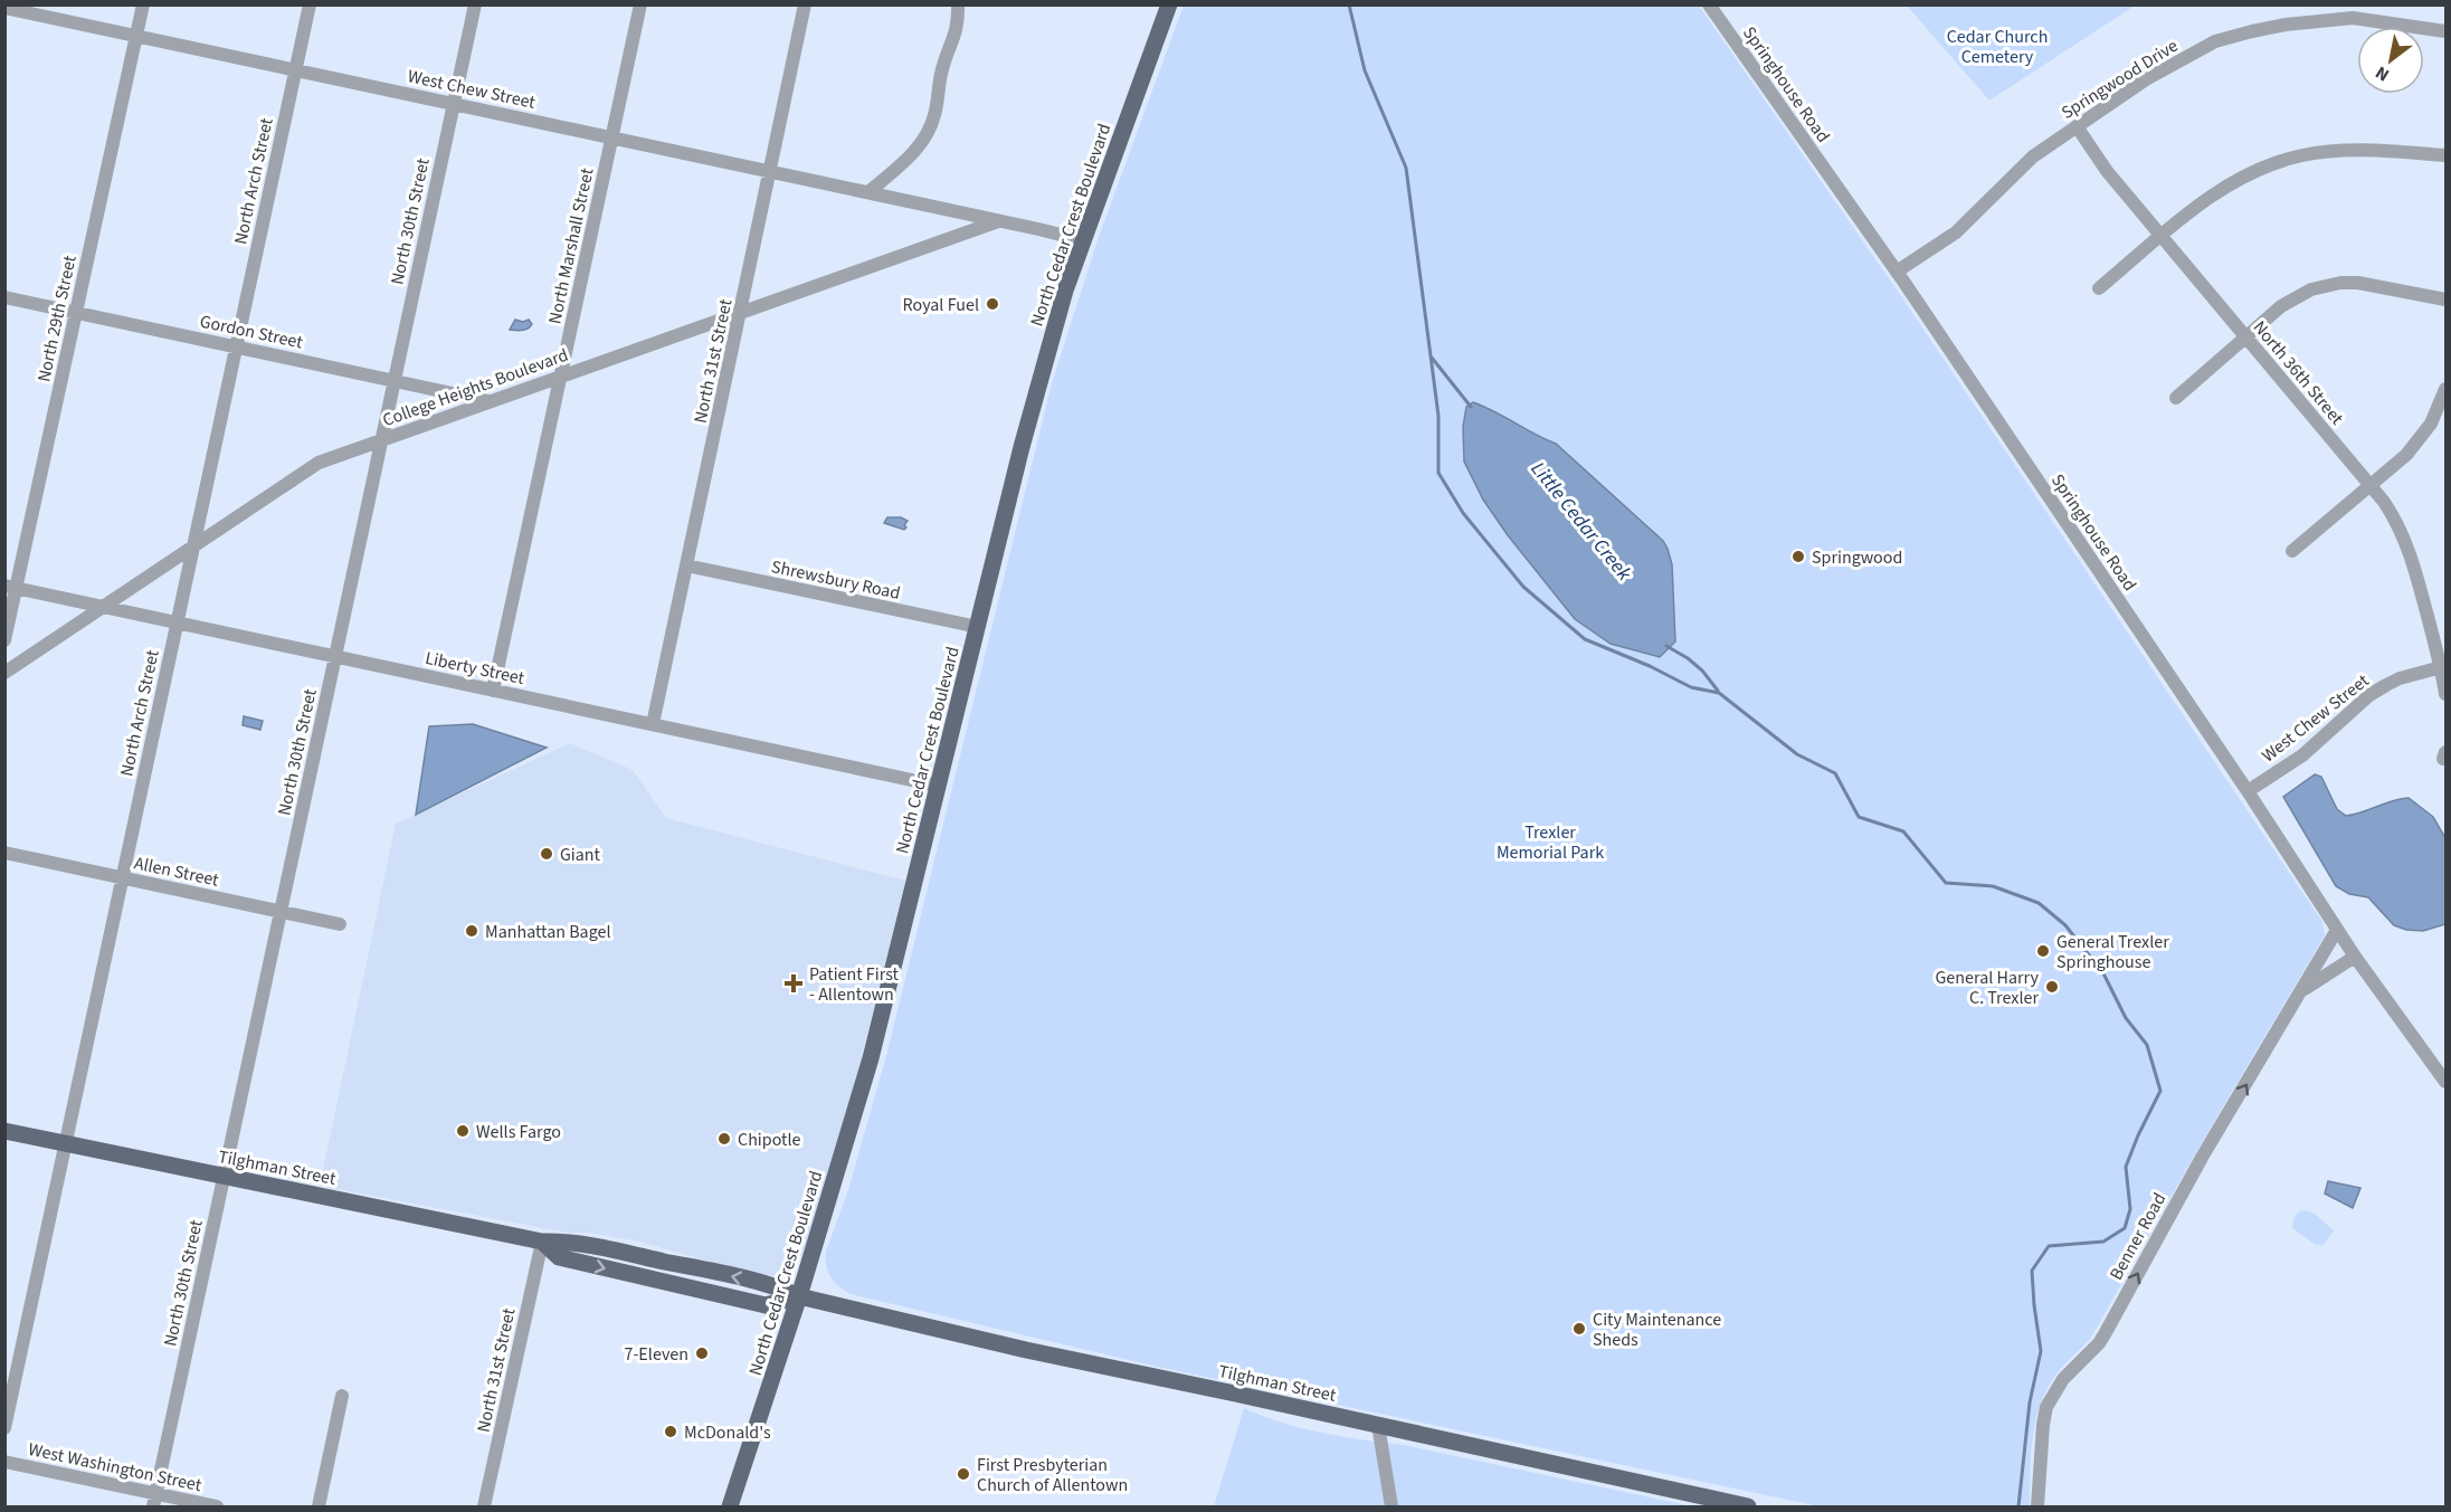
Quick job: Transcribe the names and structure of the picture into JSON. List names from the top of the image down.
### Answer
{
  "streets": {
    "main road": ["North Cedar Crest Boulevard", "Tilghman Street"],
    "street": [
      "Springwood Drive",
      "Springhouse Road",
      "West Chew Street",
      "North Arch Street",
      "North 30th Street",
      "North Marshall Street",
      "North 29th Street",
      "Gordon Street",
      "North 31st Street",
      "North 36th Street",
      "College Heights Boulevard",
      "Shrewsbury Road",
      "Liberty Street",
      "Allen Street",
      "Benner Road",
      "West Washington Street"
    ]
  },
  "crossings": [
    ["Springwood Drive", "Springhouse Road"],
    ["Springwood Drive", "North 36th Street"],
    ["Springhouse Road", "West Chew Street"],
    ["Springhouse Road", "Benner Road"],
    ["West Chew Street", "North Arch Street"],
    ["West Chew Street", "North 30th Street"],
    ["West Chew Street", "North Cedar Crest Boulevard"],
    ["West Chew Street", "North Marshall Street"],
    ["West Chew Street", "North 29th Street"],
    ["West Chew Street", "North 31st Street"],
    ["West Chew Street", "North 36th Street"],
    ["West Chew Street", "College Heights Boulevard"],
    ["North Arch Street", "Gordon Street"],
    ["North Arch Street", "College Heights Boulevard"],
    ["North Arch Street", "Liberty Street"],
    ["North Arch Street", "Allen Street"],
    ["North Arch Street", "Tilghman Street"],
    ["North 30th Street", "Gordon Street"],
    ["North 30th Street", "College Heights Boulevard"],
    ["North 30th Street", "Liberty Street"],
    ["North 30th Street", "Allen Street"],
    ["North 30th Street", "Tilghman Street"],
    ["North 30th Street", "West Washington Street"],
    ["North Cedar Crest Boulevard", "Shrewsbury Road"],
    ["North Cedar Crest Boulevard", "Liberty Street"],
    ["North Cedar Crest Boulevard", "Tilghman Street"],
    ["North Marshall Street", "College Heights Boulevard"],
    ["North Marshall Street", "Liberty Street"],
    ["North 29th Street", "Gordon Street"],
    ["North 29th Street", "Liberty Street"],
    ["Gordon Street", "College Heights Boulevard"],
    ["North 31st Street", "College Heights Boulevard"],
    ["North 31st Street", "Shrewsbury Road"],
    ["North 31st Street", "Liberty Street"],
    ["North 31st Street", "Tilghman Street"],
    ["College Heights Boulevard", "Liberty Street"]
  ],
  "one_way": ["Benner Road"],
  "water": ["Little Cedar Creek"],
  "parks": ["Cedar Church Cemetery", "Trexler Memorial Park"],
  "places": {
    "other": [
      "Royal Fuel",
      "Springwood",
      "Giant",
      "Manhattan Bagel",
      "General Trexler Springhouse",
      "General Harry C. Trexler",
      "Wells Fargo",
      "Chipotle",
      "City Maintenance Sheds",
      "7-Eleven",
      "McDonald's",
      "First Presbyterian Church of Allentown"
    ],
    "health": ["Patient First - Allentown"]
  },
  "north": "bottom left"
}
